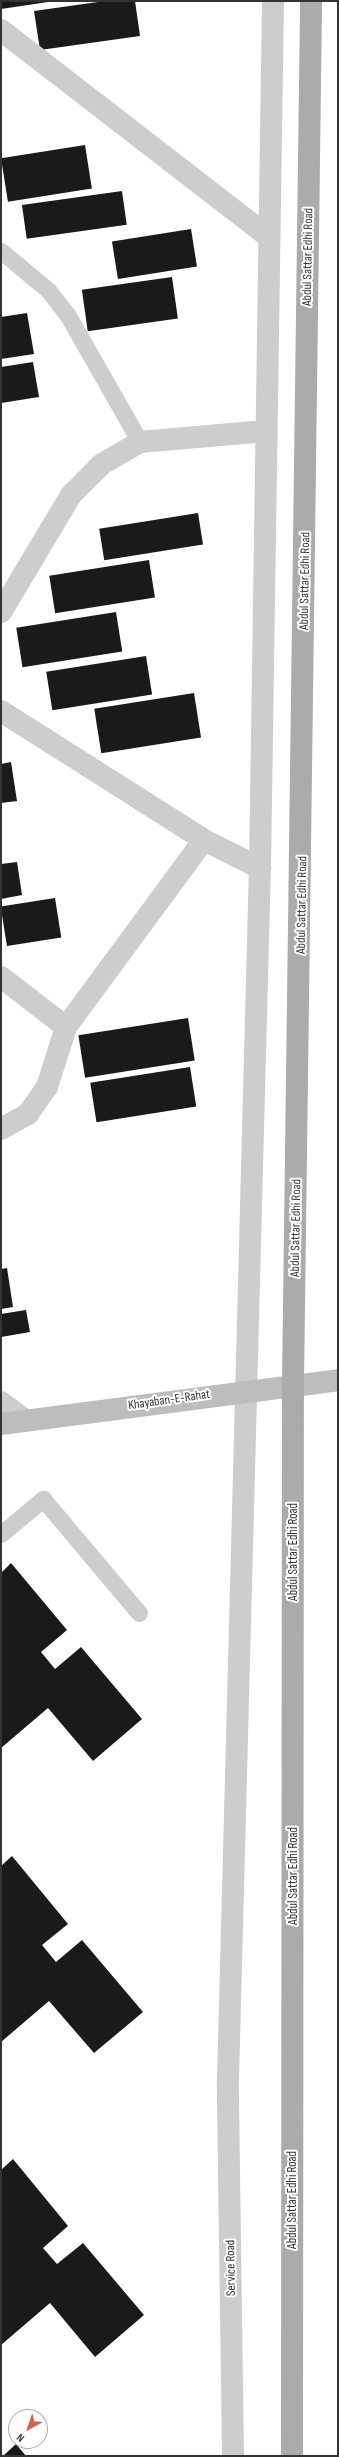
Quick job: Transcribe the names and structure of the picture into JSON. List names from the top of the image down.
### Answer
{
  "streets": {
    "main road": ["Abdul Sattar Edhi Road"],
    "street": ["Khayaban-E-Rahat", "Service Road"]
  },
  "crossings": [
    ["Abdul Sattar Edhi Road", "Khayaban-E-Rahat"],
    ["Khayaban-E-Rahat", "Service Road"]
  ],
  "north": "bottom left"
}
